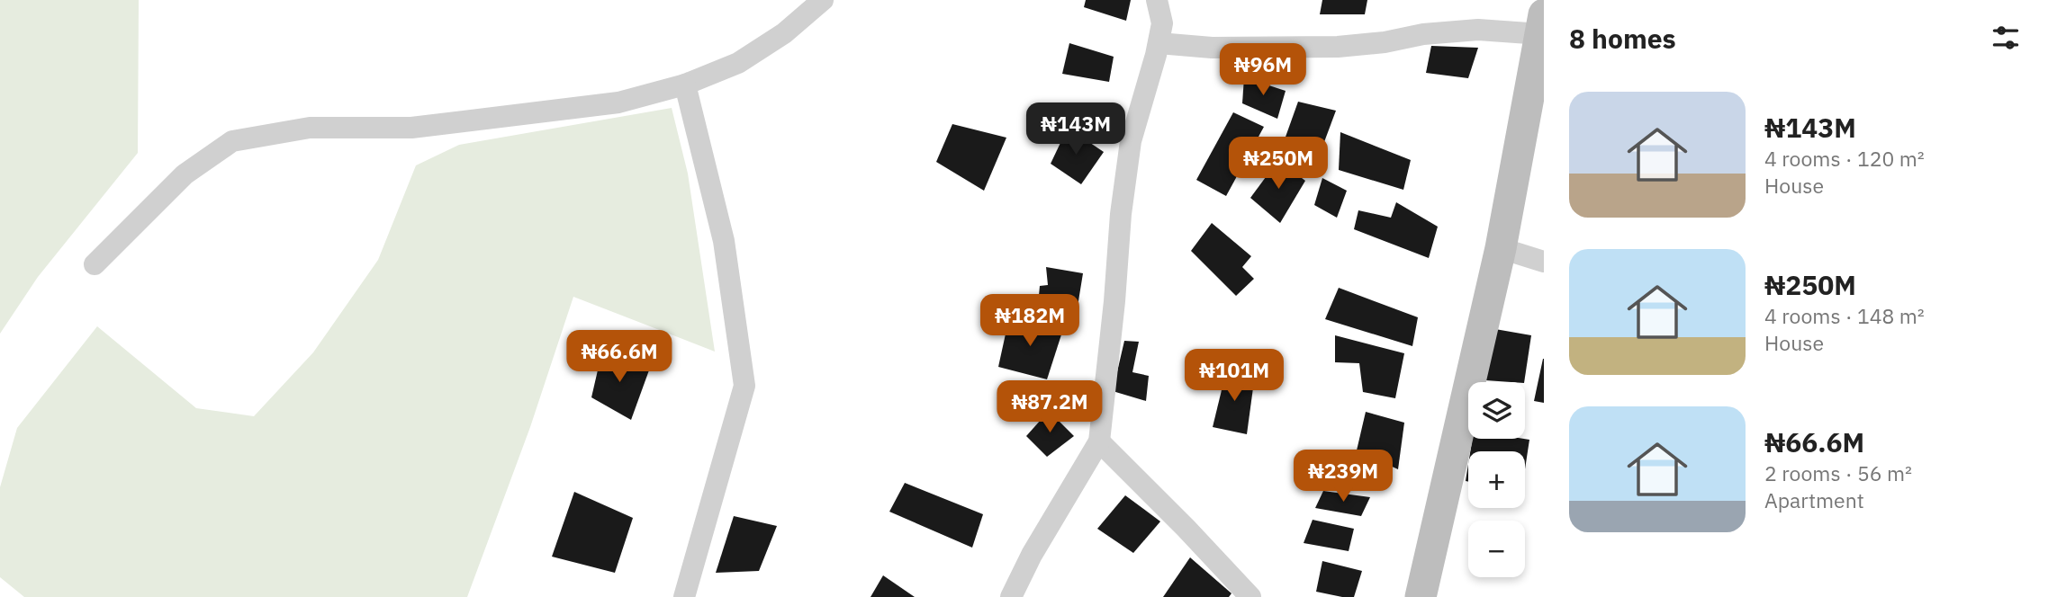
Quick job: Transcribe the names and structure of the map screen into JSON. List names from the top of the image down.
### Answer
{
  "page": {
    "heading": "8 homes",
    "price": [
      "₦96M",
      "₦143M",
      "₦250M",
      "₦182M",
      "₦66.6M",
      "₦101M",
      "₦87.2M",
      "₦239M"
    ],
    "list": [
      {
        "name": "₦143M",
        "note": "4 rooms · 120 m² · House"
      },
      {
        "name": "₦250M",
        "note": "4 rooms · 148 m² · House"
      },
      {
        "name": "₦66.6M",
        "note": "2 rooms · 56 m² · Apartment"
      }
    ],
    "map_buttons": ["+", "−"]
  }
}
